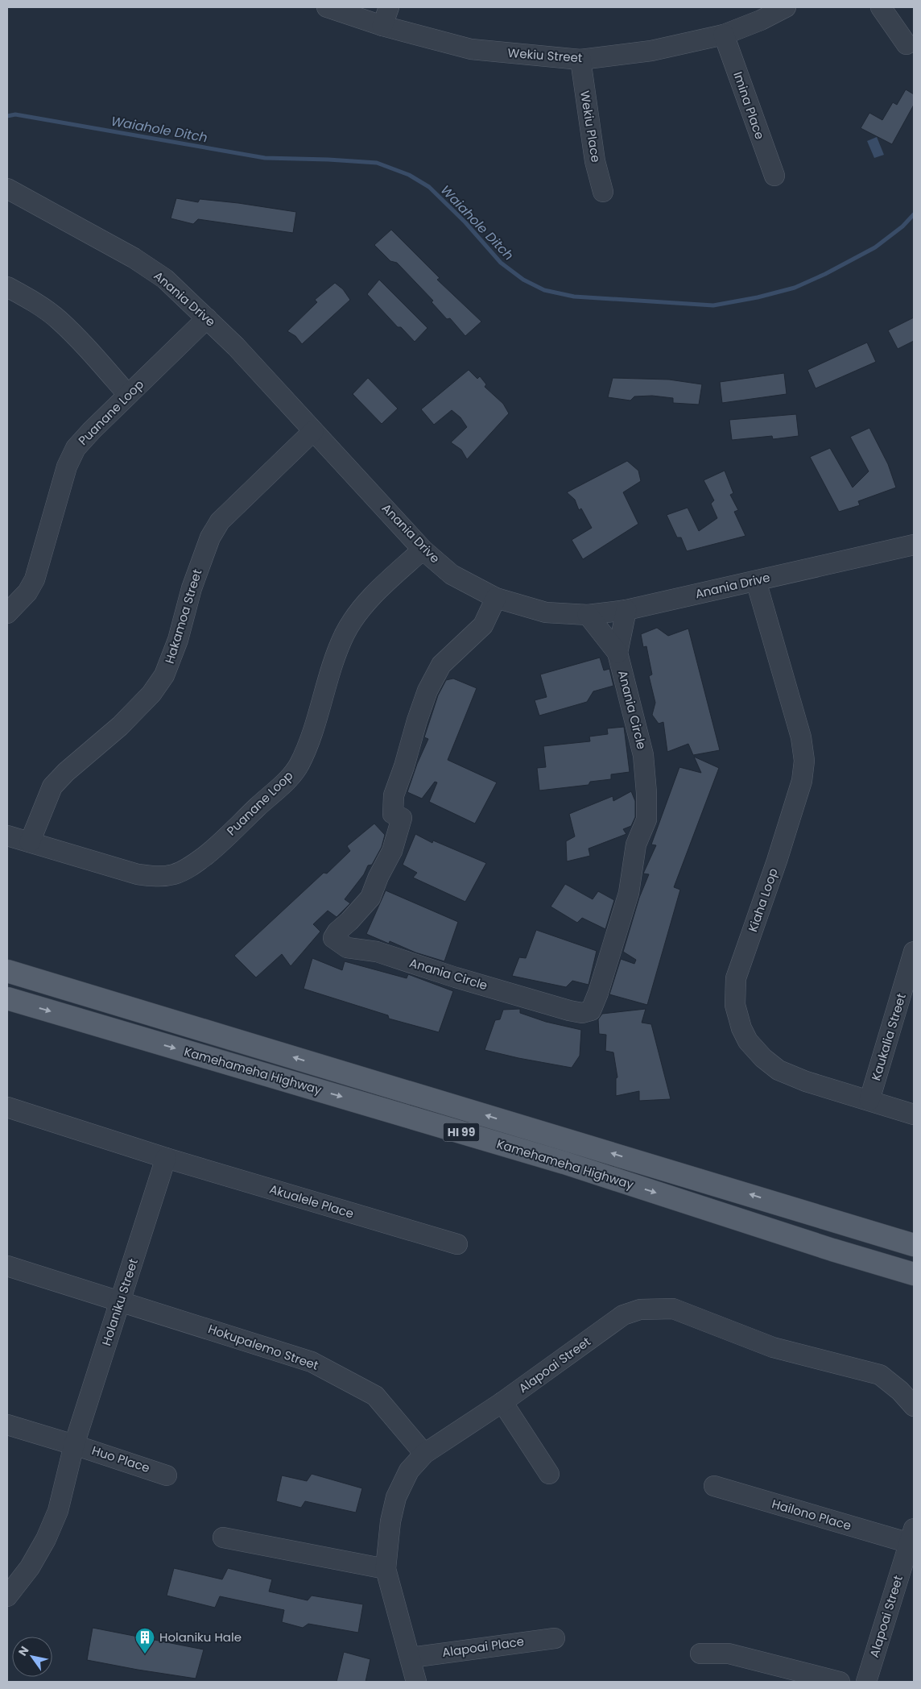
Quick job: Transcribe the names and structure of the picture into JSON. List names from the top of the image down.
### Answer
{
  "streets": {
    "main road": ["Kamehameha Highway", "HI 99"],
    "street": [
      "Wekiu Street",
      "Imina Place",
      "Wekiu Place",
      "Anania Drive",
      "Puanane Loop",
      "Hakamoa Street",
      "Anania Circle",
      "Kiaha Loop",
      "Kaukalia Street",
      "Akualele Place",
      "Holaniku Street",
      "Hokupalemo Street",
      "Alapoai Street",
      "Huo Place",
      "Hailono Place",
      "Alapoai Place"
    ]
  },
  "crossings": [
    ["Wekiu Street", "Imina Place"],
    ["Wekiu Street", "Wekiu Place"],
    ["Anania Drive", "Puanane Loop"],
    ["Anania Drive", "Hakamoa Street"],
    ["Anania Drive", "Anania Circle"],
    ["Anania Drive", "Kiaha Loop"],
    ["Puanane Loop", "Hakamoa Street"],
    ["Kiaha Loop", "Kaukalia Street"],
    ["Akualele Place", "Holaniku Street"],
    ["Holaniku Street", "Hokupalemo Street"],
    ["Holaniku Street", "Huo Place"],
    ["Hokupalemo Street", "Alapoai Street"],
    ["Alapoai Street", "Hailono Place"],
    ["Alapoai Street", "Alapoai Place"]
  ],
  "water": ["Waiahole Ditch"],
  "places": {
    "building": ["Holaniku Hale"]
  },
  "north": "top left"
}
